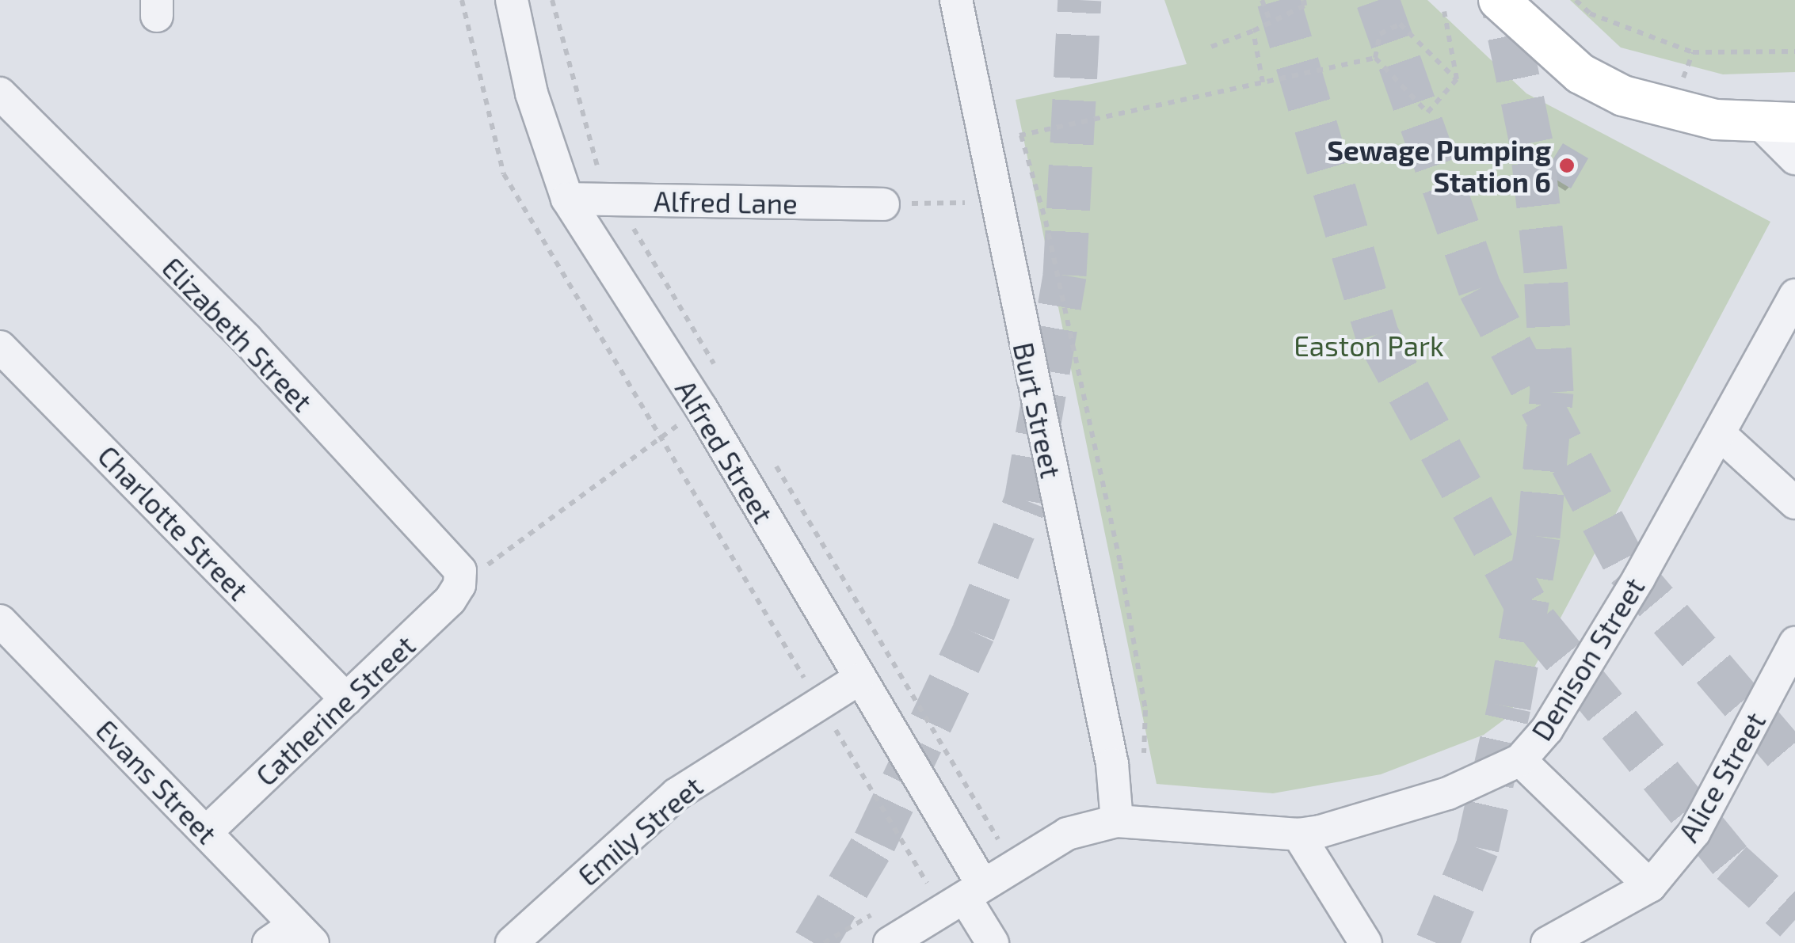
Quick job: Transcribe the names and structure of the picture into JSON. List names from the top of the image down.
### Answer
{
  "streets": {
    "street": [
      "Alfred Lane",
      "Elizabeth Street",
      "Burt Street",
      "Alfred Street",
      "Charlotte Street",
      "Denison Street",
      "Catherine Street",
      "Alice Street",
      "Evans Street",
      "Emily Street"
    ]
  },
  "crossings": [
    ["Alfred Lane", "Alfred Street"],
    ["Elizabeth Street", "Catherine Street"],
    ["Burt Street", "Denison Street"],
    ["Alfred Street", "Denison Street"],
    ["Alfred Street", "Emily Street"],
    ["Charlotte Street", "Catherine Street"],
    ["Catherine Street", "Evans Street"]
  ],
  "parks": ["Easton Park"],
  "places": ["Sewage Pumping Station 6"]
}
